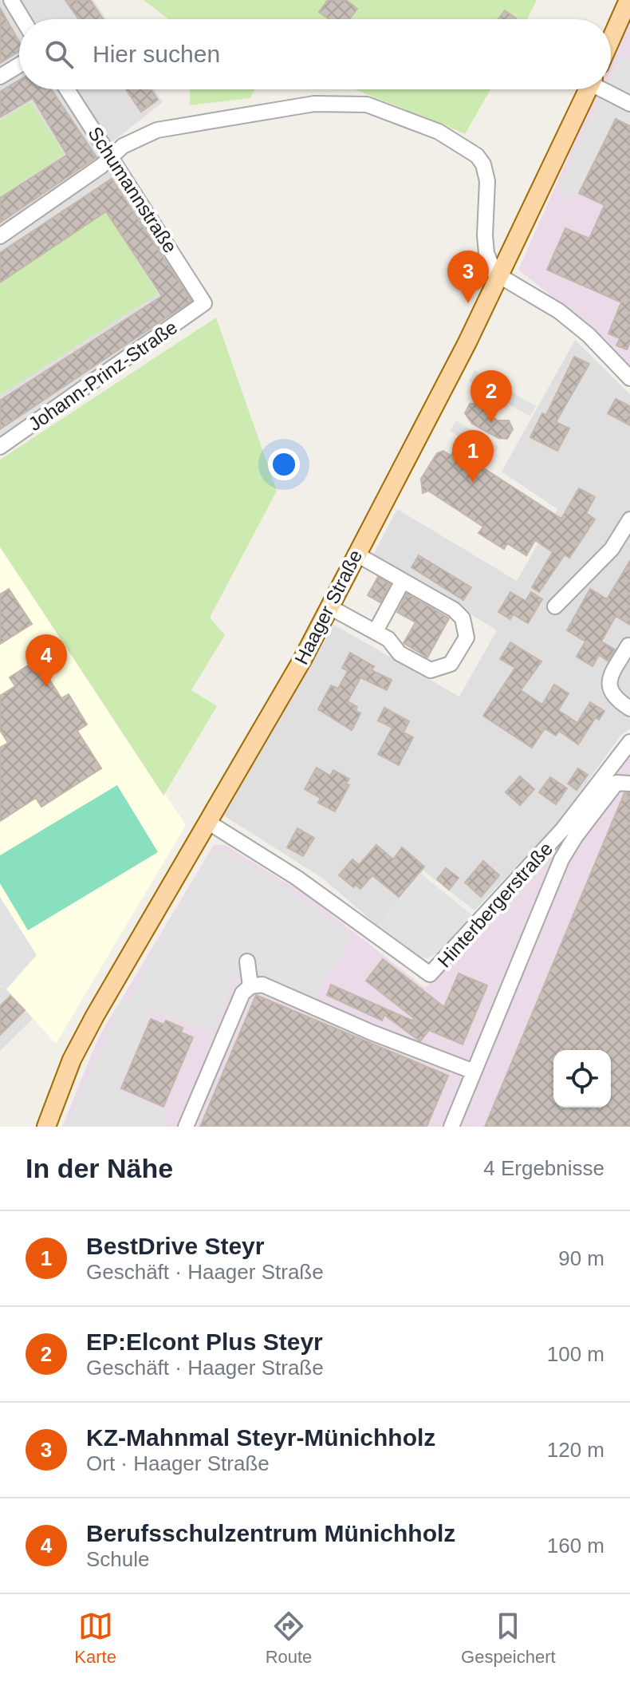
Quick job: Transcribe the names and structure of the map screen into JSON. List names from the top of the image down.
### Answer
{
  "streets": {
    "main road": ["Haager Straße"],
    "street": ["Schumannstraße", "Johann-Prinz-Straße", "Hinterbergerstraße"]
  },
  "crossings": [
    ["Schumannstraße", "Johann-Prinz-Straße"],
    ["Haager Straße", "Hinterbergerstraße"]
  ],
  "page": {
    "search": "Hier suchen",
    "pins": [
      "3",
      "2",
      "1",
      "4"
    ],
    "heading": ["In der Nähe", "4 Ergebnisse"],
    "list": [
      {
        "mark": "1",
        "name": "BestDrive Steyr",
        "note": "Geschäft · Haager Straße",
        "value": "90 m"
      },
      {
        "mark": "2",
        "name": "EP:Elcont Plus Steyr",
        "note": "Geschäft · Haager Straße",
        "value": "100 m"
      },
      {
        "mark": "3",
        "name": "KZ-Mahnmal Steyr-Münichholz",
        "note": "Ort · Haager Straße",
        "value": "120 m"
      },
      {
        "mark": "4",
        "name": "Berufsschulzentrum Münichholz",
        "note": "Schule",
        "value": "160 m"
      }
    ],
    "nav": ["Karte", "Route", "Gespeichert"]
  }
}
